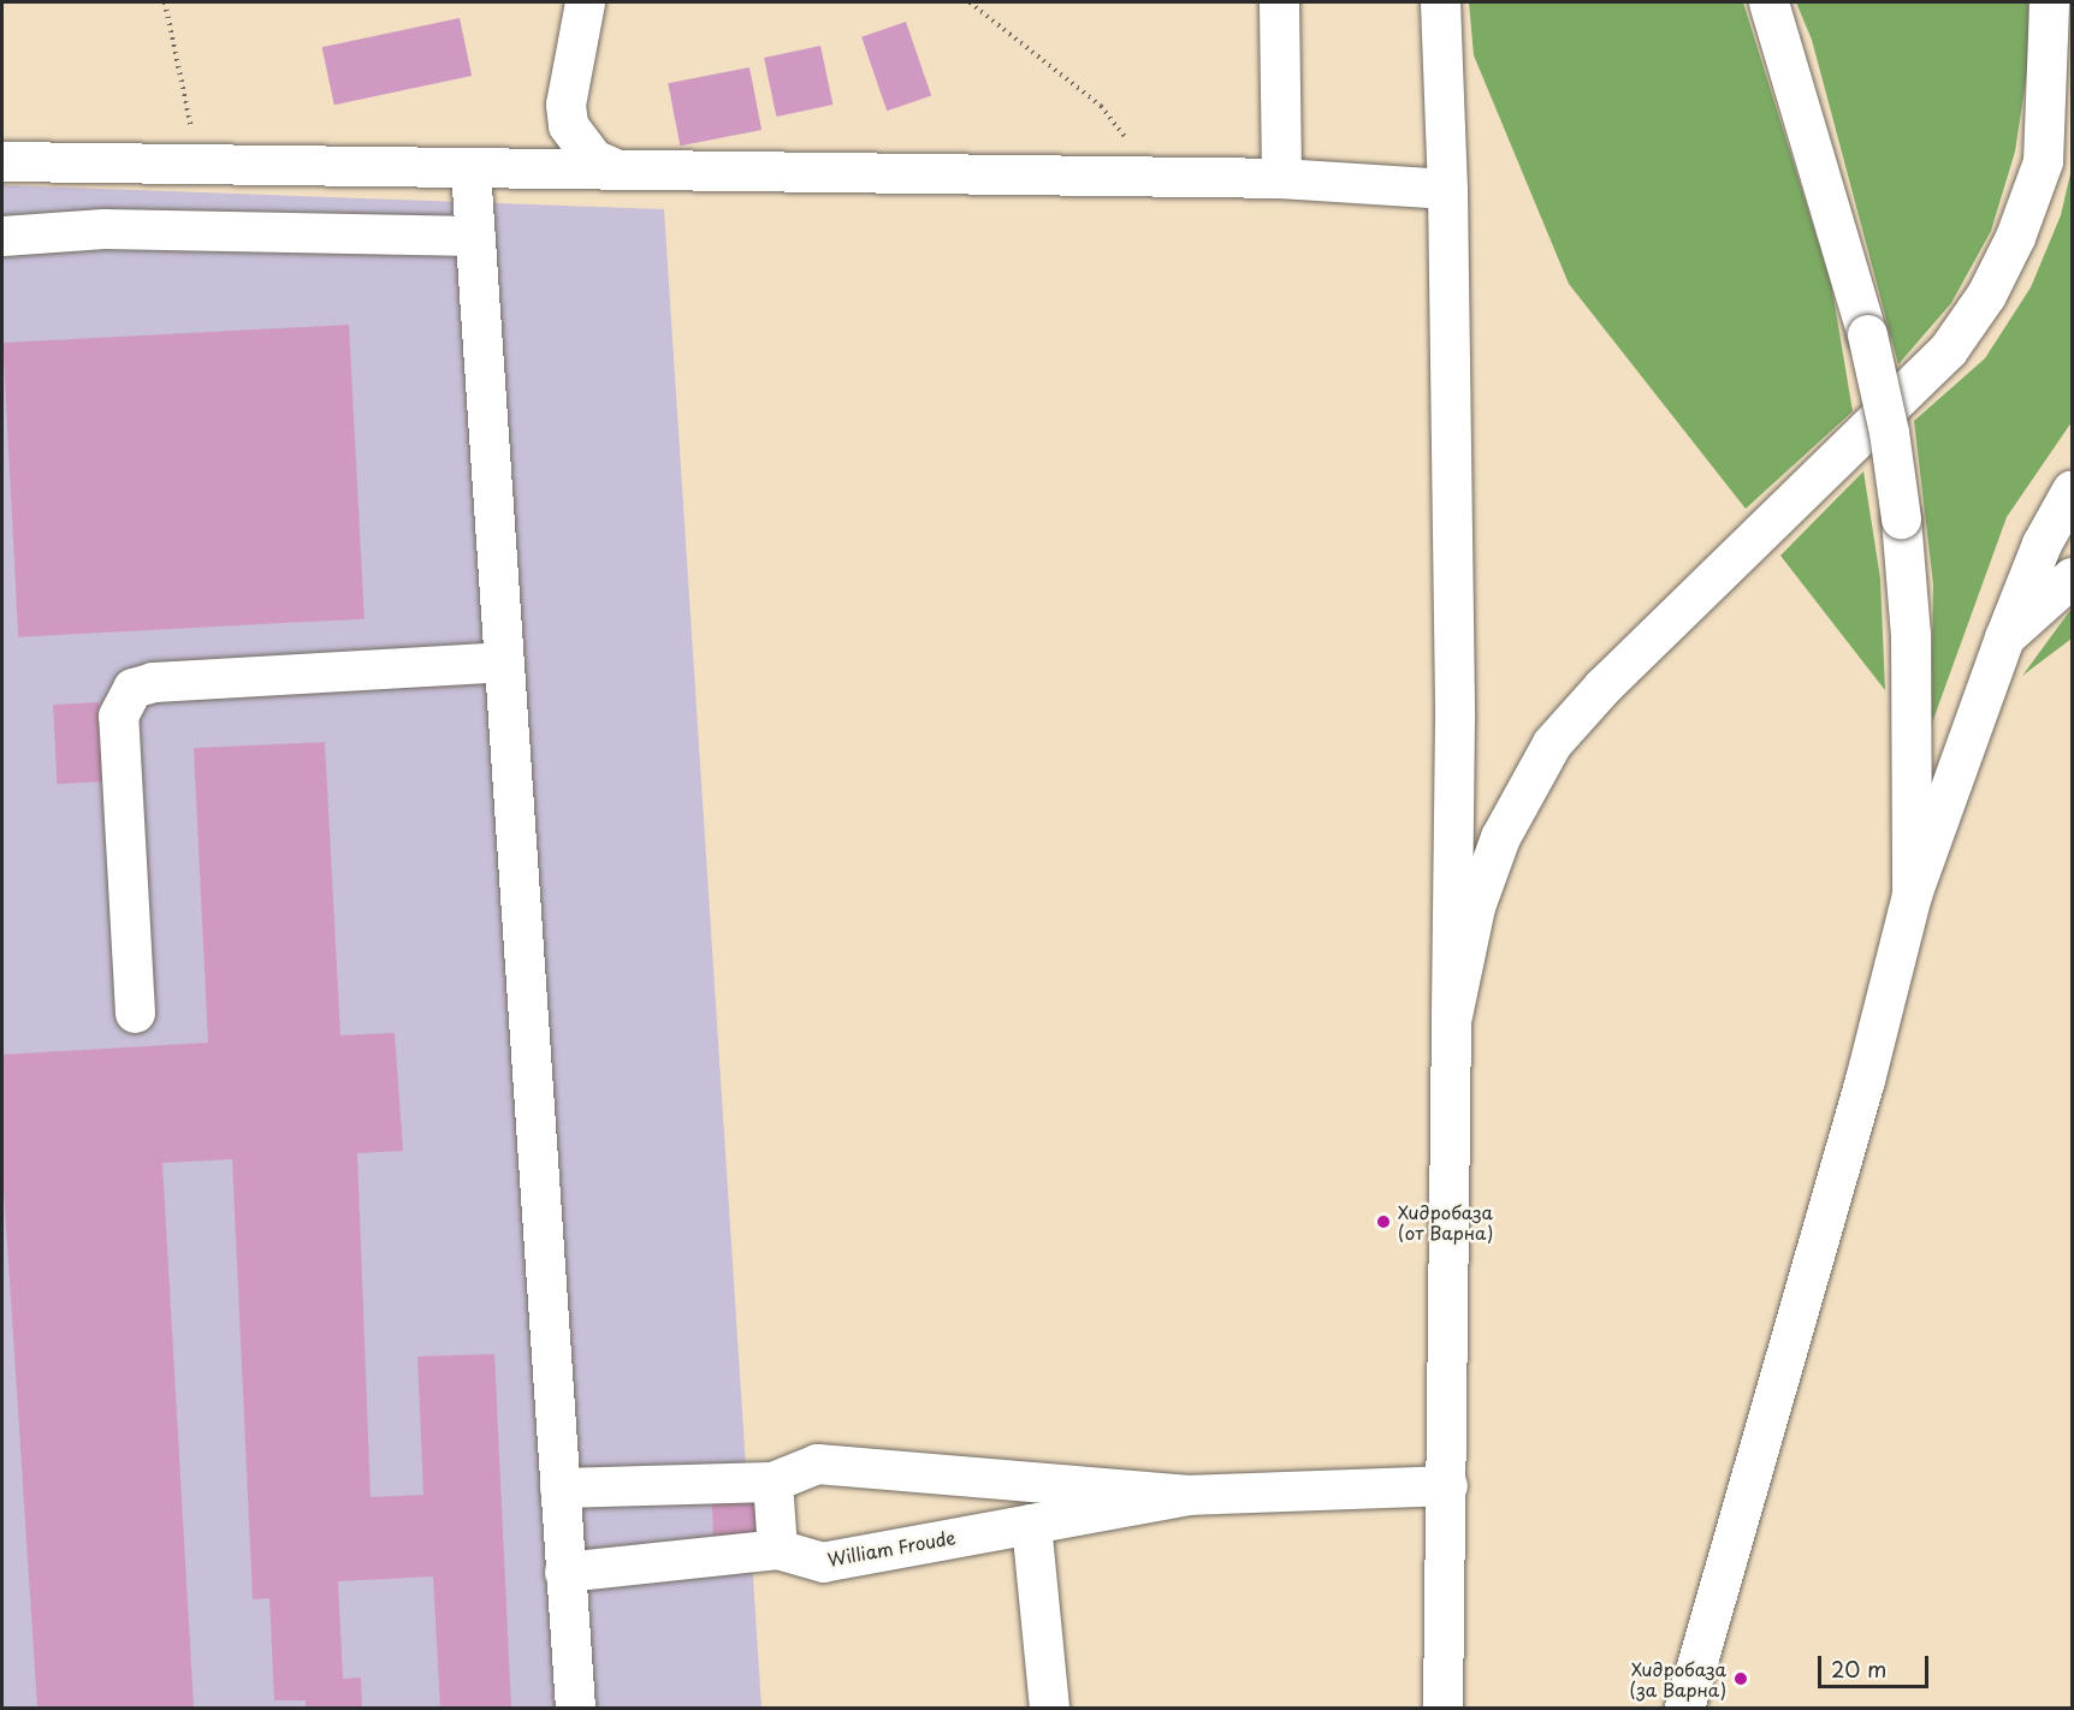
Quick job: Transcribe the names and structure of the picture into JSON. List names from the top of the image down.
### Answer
{
  "streets": {
    "main road": ["William Froude"]
  },
  "places": ["Хидробаза (от Варна)", "Хидробаза (за Варна)"],
  "scale_bar": "20 m"
}
